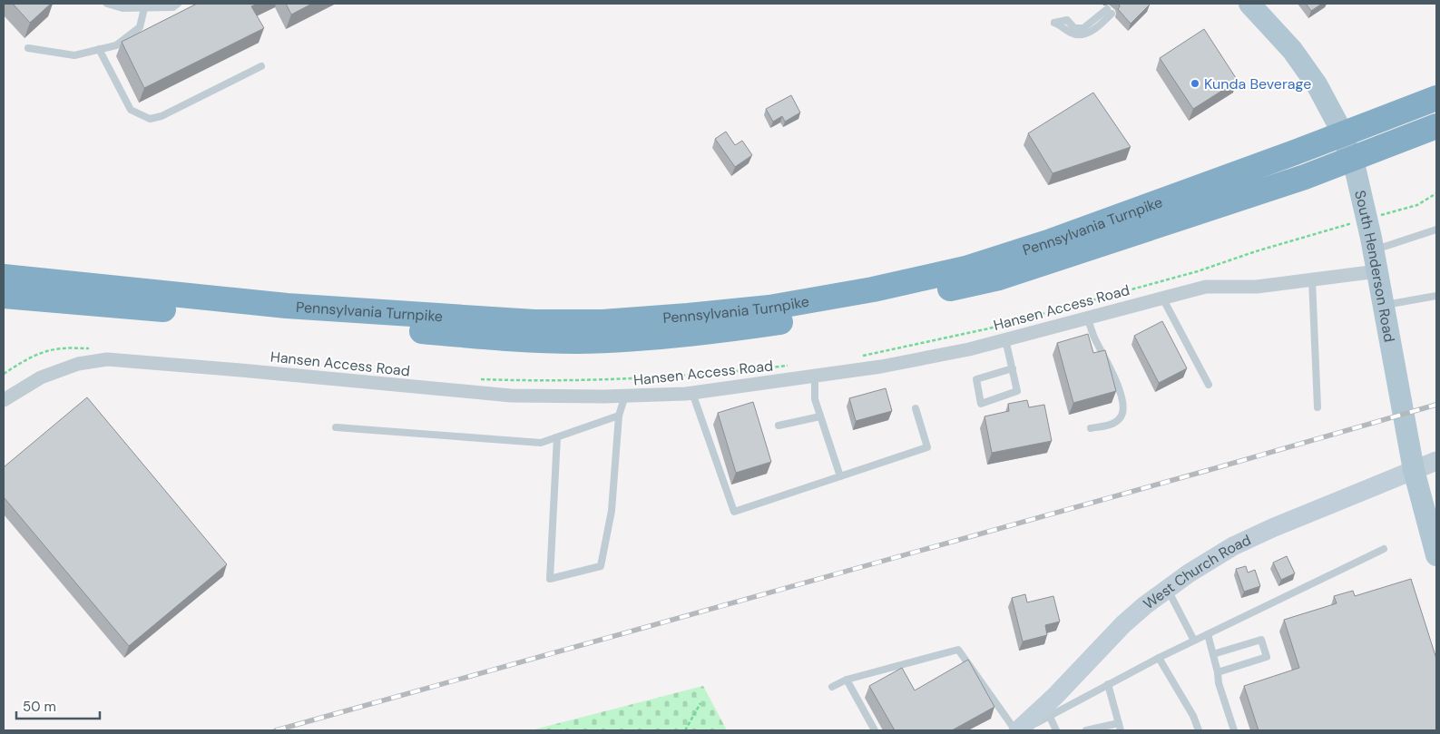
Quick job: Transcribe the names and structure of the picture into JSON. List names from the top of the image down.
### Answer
{
  "streets": {
    "highway": ["Pennsylvania Turnpike"],
    "main road": ["South Henderson Road"],
    "street": ["Hansen Access Road", "West Church Road"]
  },
  "crossings": [
    ["South Henderson Road", "Hansen Access Road"],
    ["South Henderson Road", "West Church Road"]
  ],
  "places": ["Kunda Beverage"],
  "scale_bar": "50 m"
}
